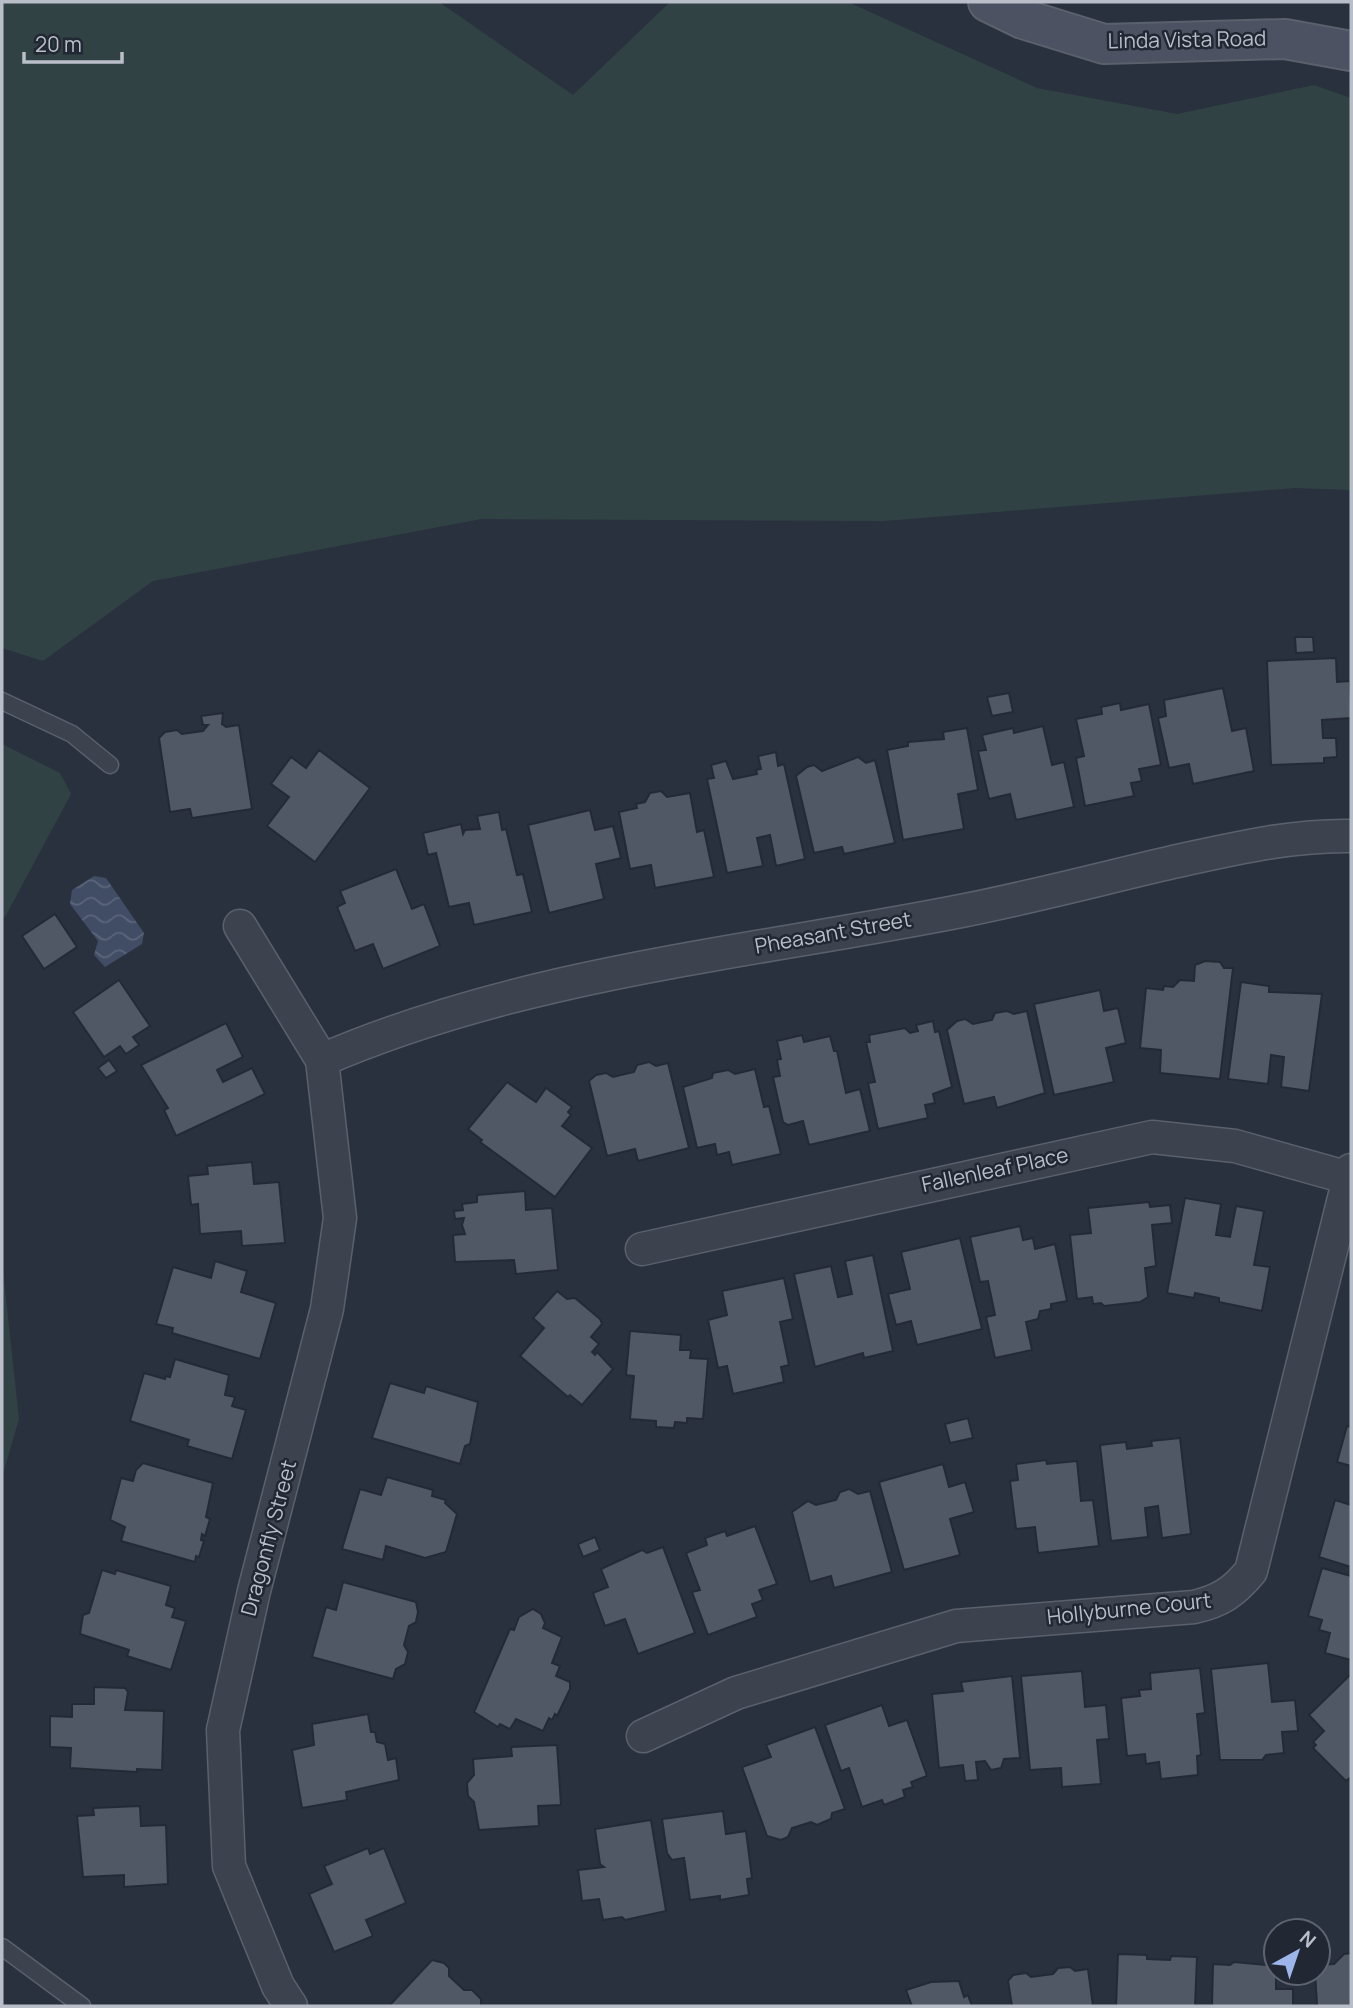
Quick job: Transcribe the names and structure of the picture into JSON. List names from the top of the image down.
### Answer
{
  "streets": {
    "street": [
      "Linda Vista Road",
      "Pheasant Street",
      "Fallenleaf Place",
      "Dragonfly Street",
      "Hollyburne Court"
    ]
  },
  "crossings": [
    ["Pheasant Street", "Dragonfly Street"],
    ["Fallenleaf Place", "Hollyburne Court"]
  ],
  "scale_bar": "20 m",
  "north": "top right"
}
